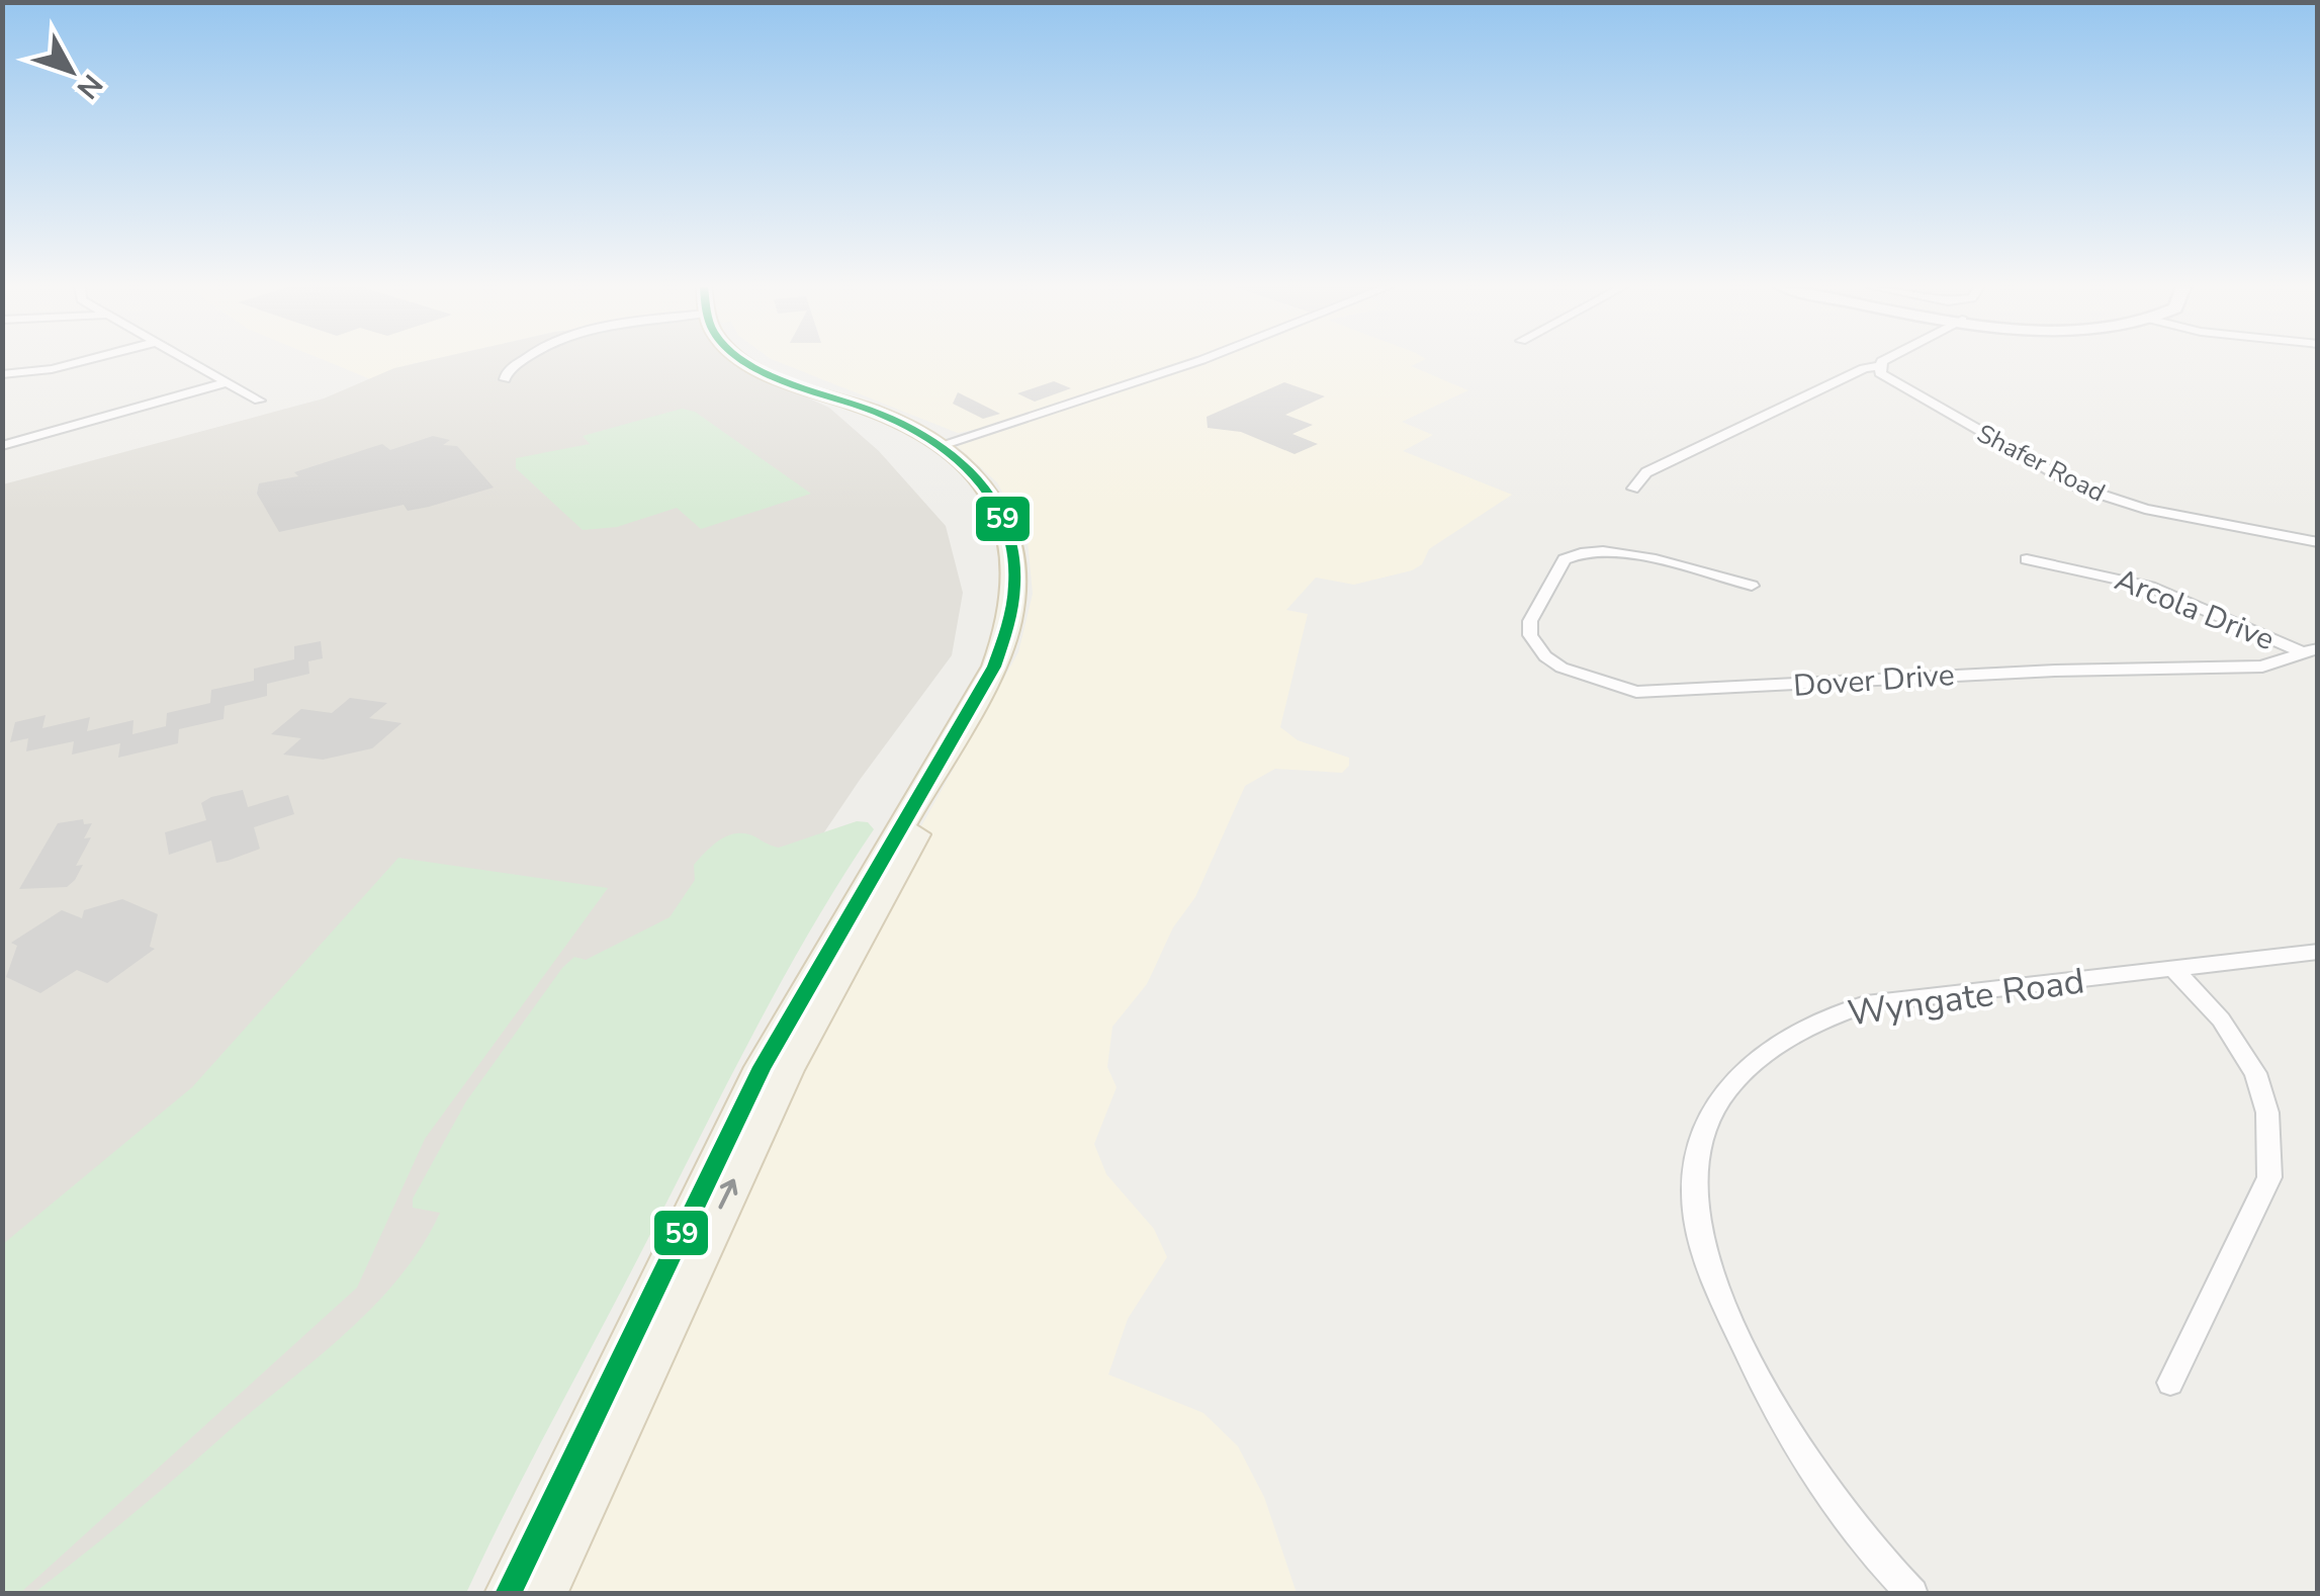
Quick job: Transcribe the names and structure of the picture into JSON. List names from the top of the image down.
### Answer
{
  "streets": {
    "street": [
      "Shafer Road",
      "Arcola Drive",
      "Dover Drive",
      "Wyngate Road"
    ]
  },
  "crossings": [
    ["Arcola Drive", "Dover Drive"]
  ],
  "lines": ["transit line 59"],
  "north": "bottom right"
}
